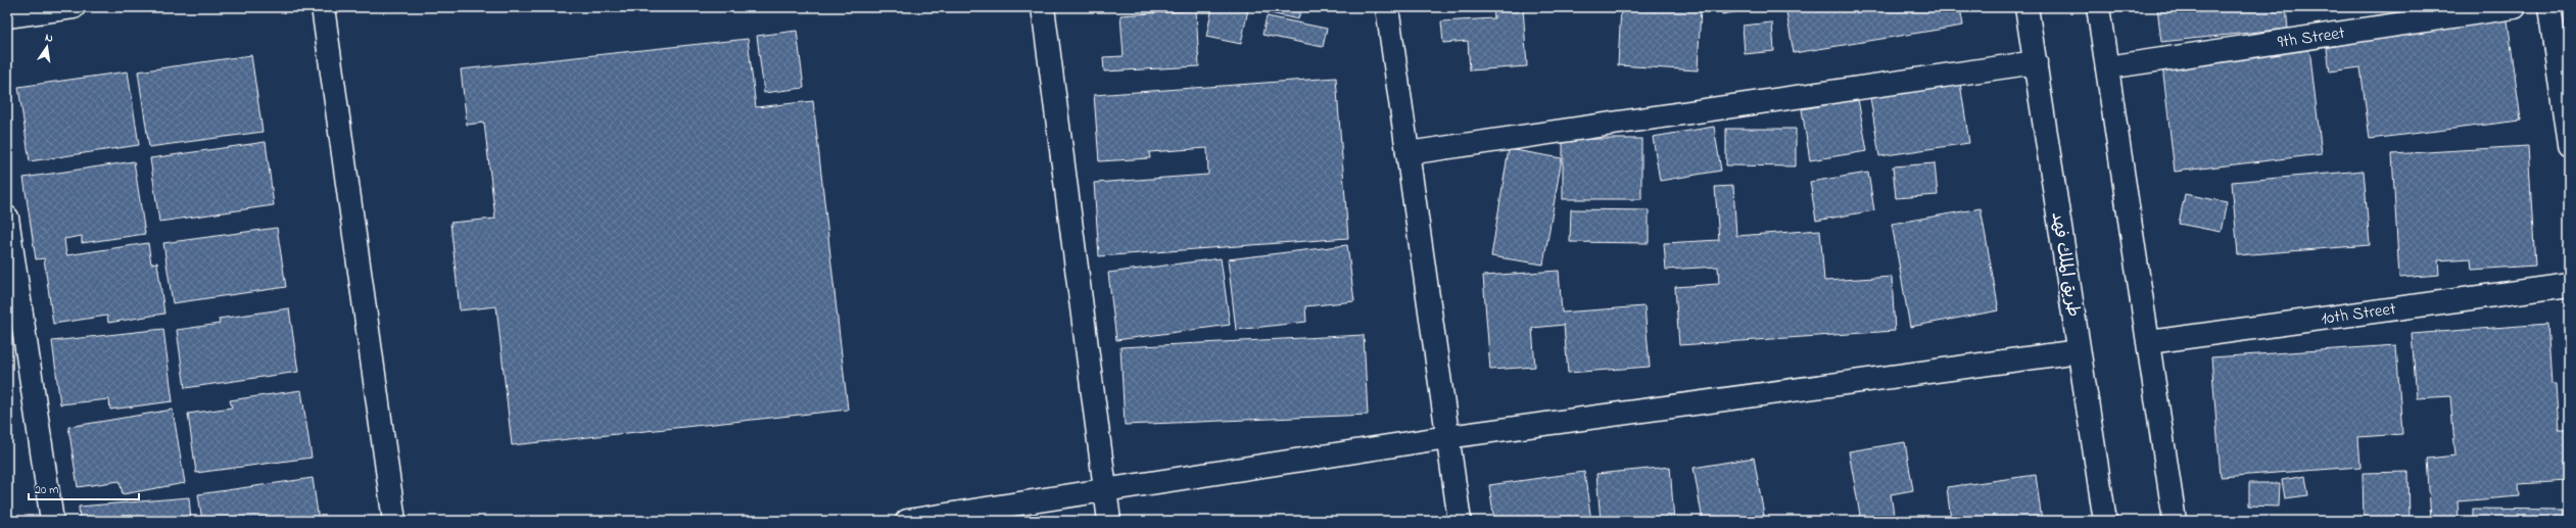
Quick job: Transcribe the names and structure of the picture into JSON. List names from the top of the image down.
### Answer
{
  "streets": {
    "main road": ["9th Street", "طريق الملك فهد", "10th Street"]
  },
  "scale_bar": "20 m",
  "north": "top"
}
